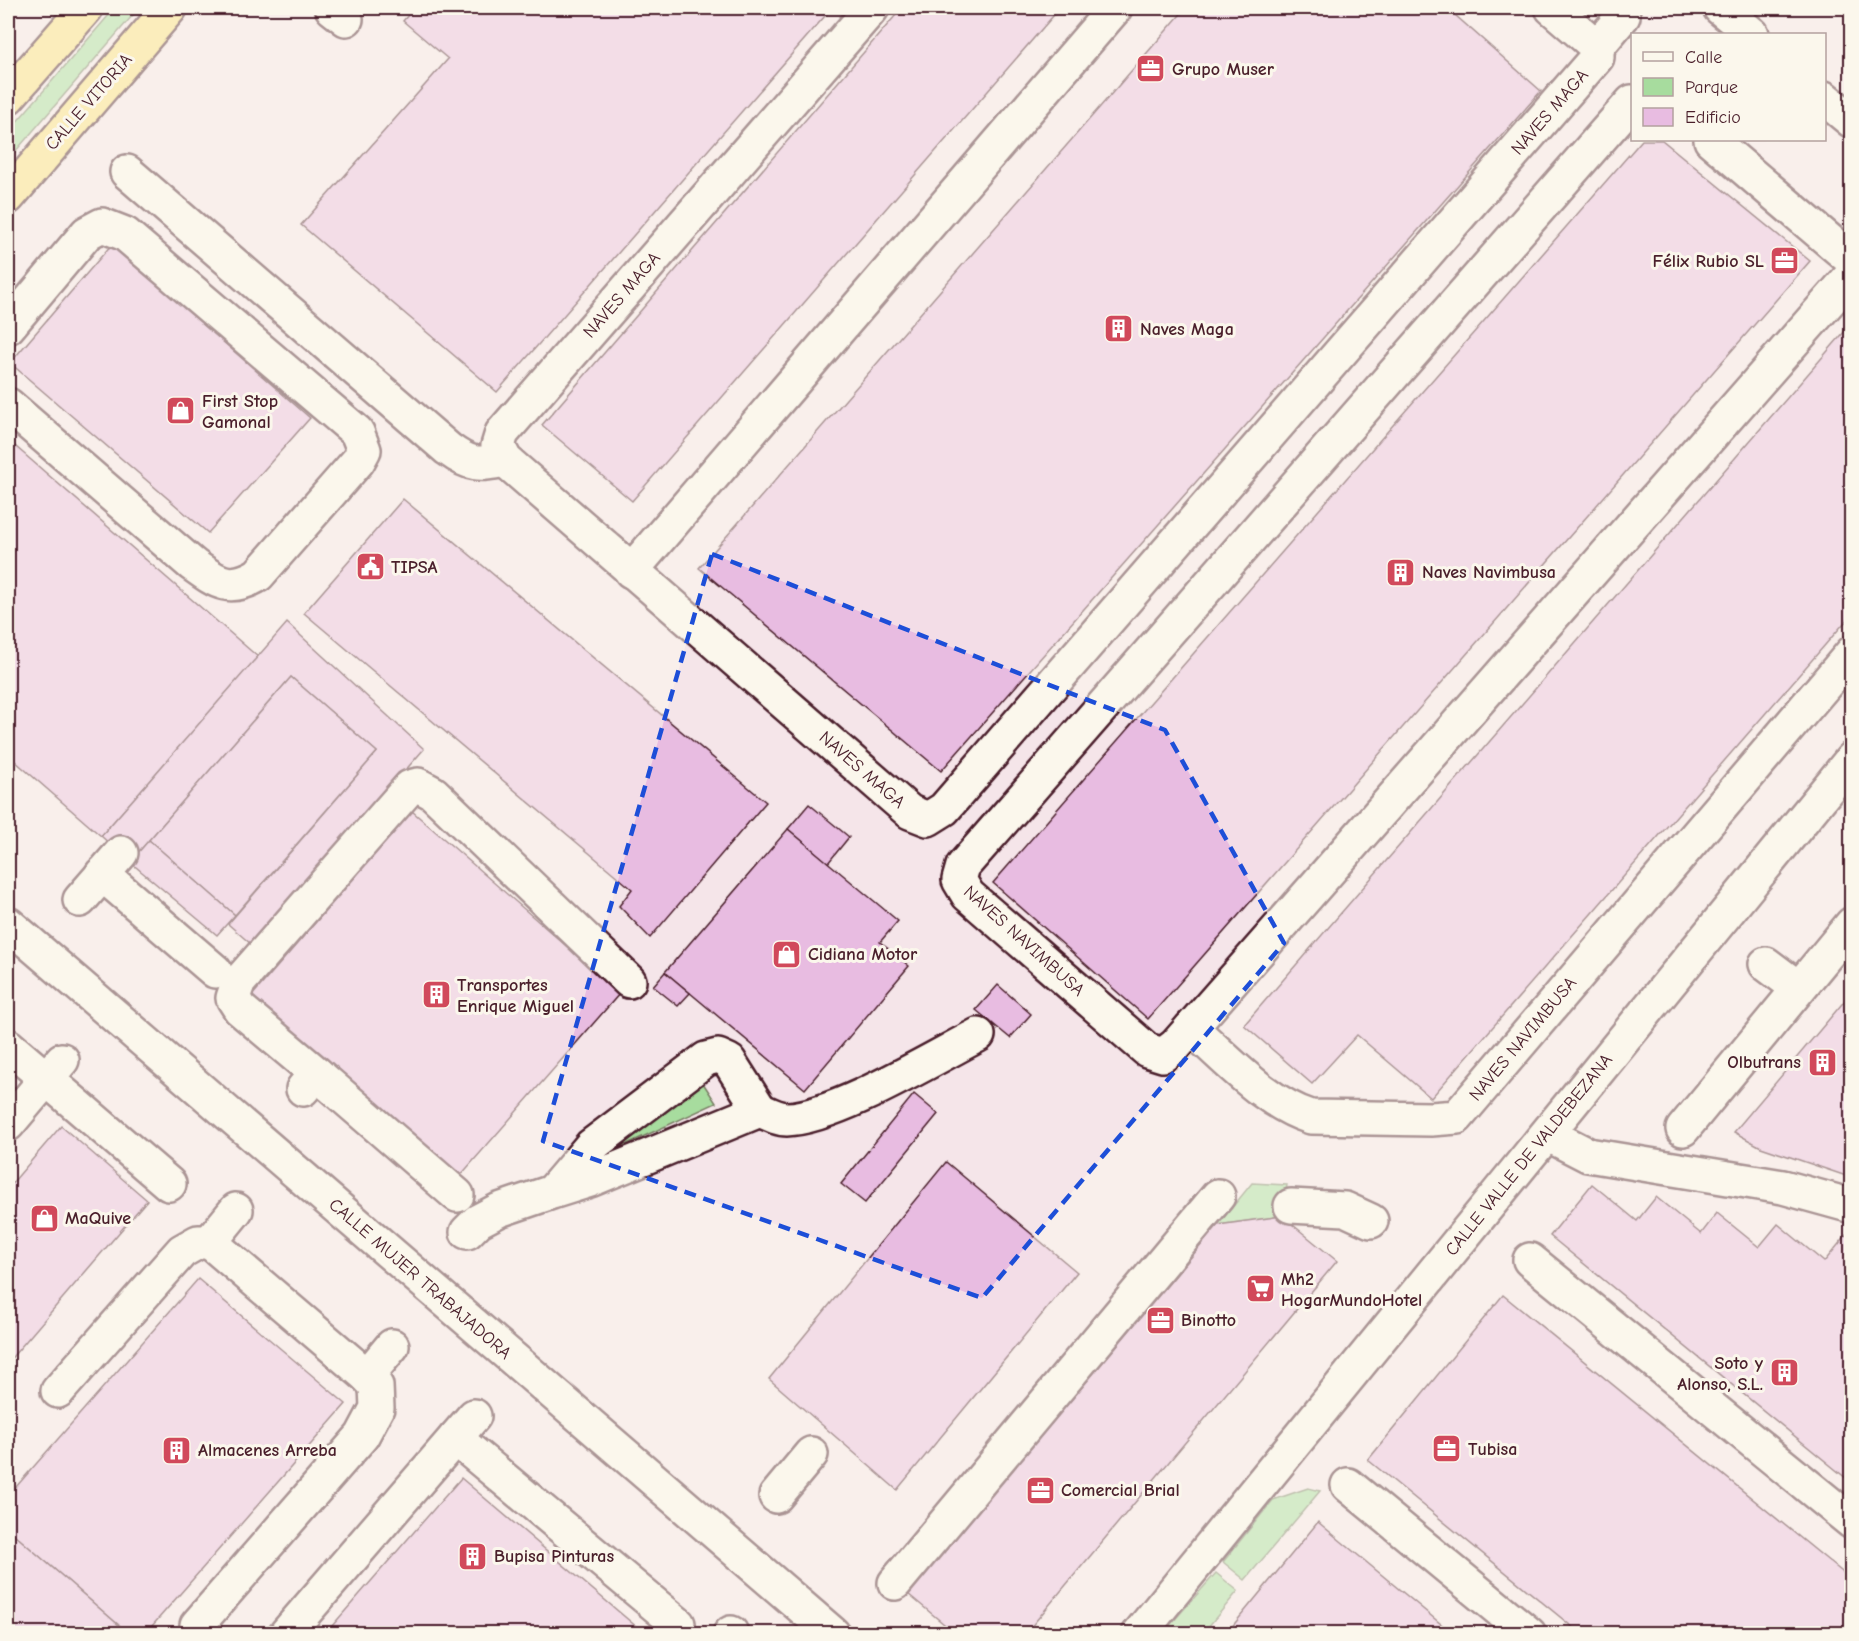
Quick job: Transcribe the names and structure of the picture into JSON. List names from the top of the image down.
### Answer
{
  "streets": {
    "highway": ["CALLE VITORIA"],
    "street": [
      "NAVES MAGA",
      "NAVES NAVIMBUSA",
      "CALLE VALLE DE VALDEBEZANA",
      "CALLE MUJER TRABAJADORA"
    ]
  },
  "places": {
    "office": [
      "Grupo Muser",
      "Félix Rubio SL",
      "Binotto",
      "Tubisa",
      "Comercial Brial"
    ],
    "building": [
      "Naves Maga",
      "Naves Navimbusa",
      "Transportes Enrique Miguel",
      "Olbutrans",
      "Soto y Alonso, S.L.",
      "Almacenes Arreba",
      "Bupisa Pinturas"
    ],
    "shop": ["First Stop Gamonal", "Cidiana Motor", "MaQuive"],
    "public building": ["TIPSA"],
    "supermarket": ["Mh2 HogarMundoHotel"]
  },
  "legend": ["Calle", "Parque", "Edificio"]
}
